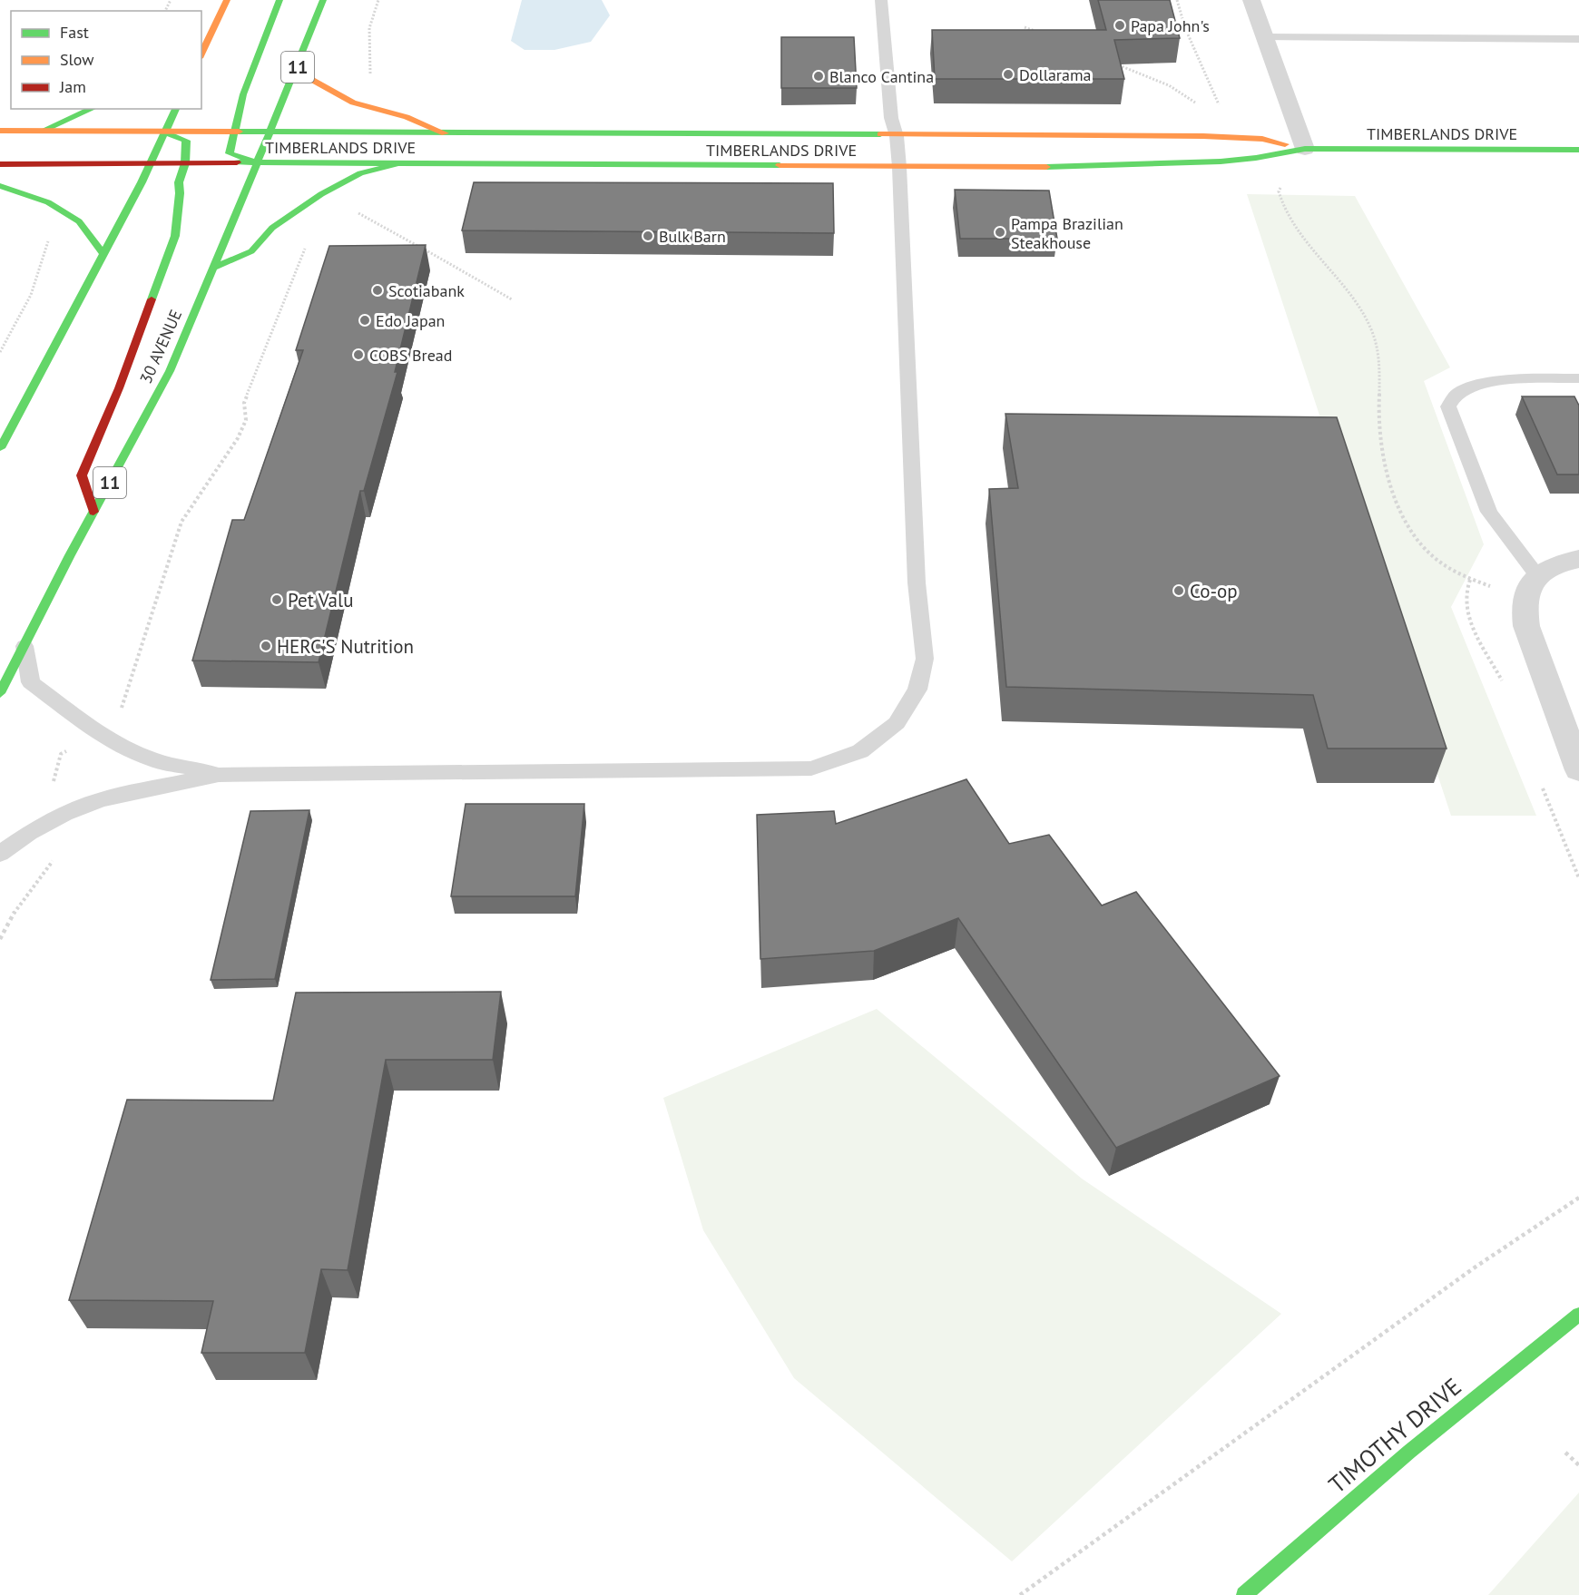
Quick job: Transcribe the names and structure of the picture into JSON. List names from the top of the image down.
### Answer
{
  "streets": {
    "main road": [
      "11",
      "TIMBERLANDS DRIVE",
      "30 AVENUE",
      "TIMOTHY DRIVE"
    ]
  },
  "crossings": [
    ["TIMBERLANDS DRIVE", "30 AVENUE"]
  ],
  "places": [
    "Papa John's",
    "Dollarama",
    "Blanco Cantina",
    "Pampa Brazilian Steakhouse",
    "Bulk Barn",
    "Scotiabank",
    "Edo Japan",
    "COBS Bread",
    "Co-op",
    "Pet Valu",
    "HERC'S Nutrition"
  ],
  "legend": ["Fast", "Slow", "Jam"]
}
